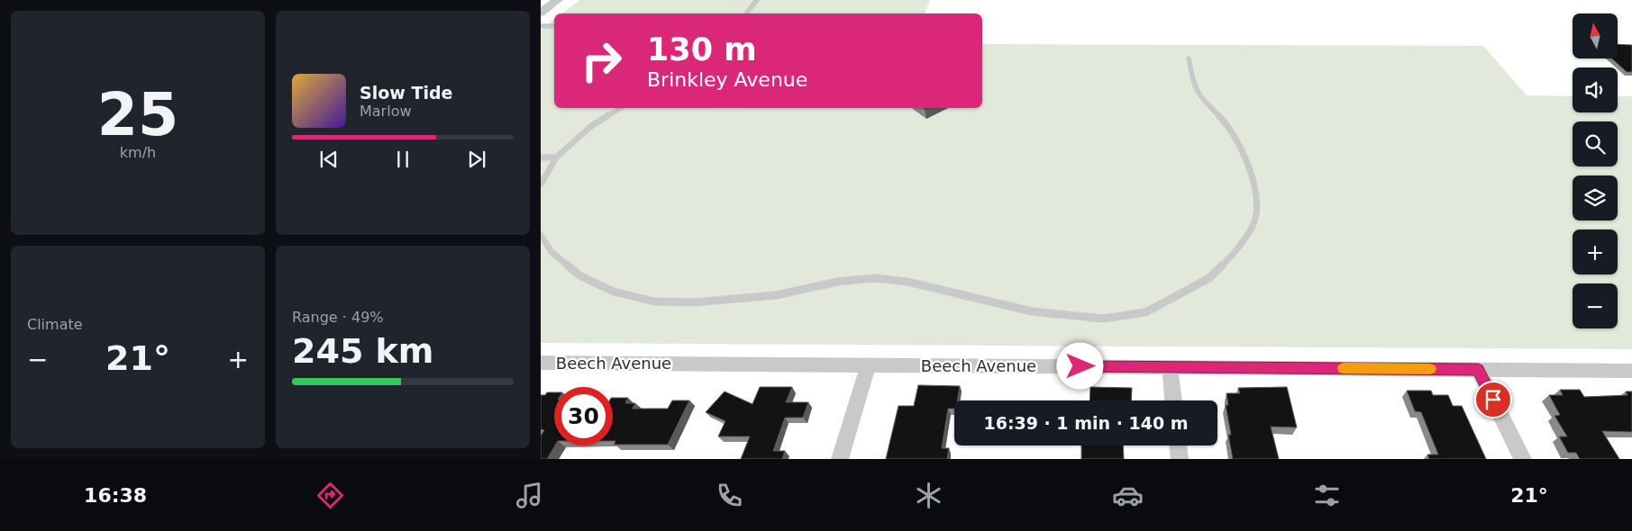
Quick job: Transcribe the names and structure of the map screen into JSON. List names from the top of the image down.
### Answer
{
  "streets": {
    "street": ["Beech Avenue"]
  },
  "north": "top",
  "page": {
    "tile": [
      ["25", "km/h"],
      "Climate",
      ["Range · 49%", "245 km"]
    ],
    "map_buttons": ["+", "−"],
    "turn": ["130 m", "Brinkley Avenue"],
    "song": ["Slow Tide", "Marlow"],
    "heat": ["−", "21°", "+"],
    "limit": "30",
    "trip": "16:39 · 1 min · 140 m",
    "tabs": ["16:38", "21°"]
  }
}
